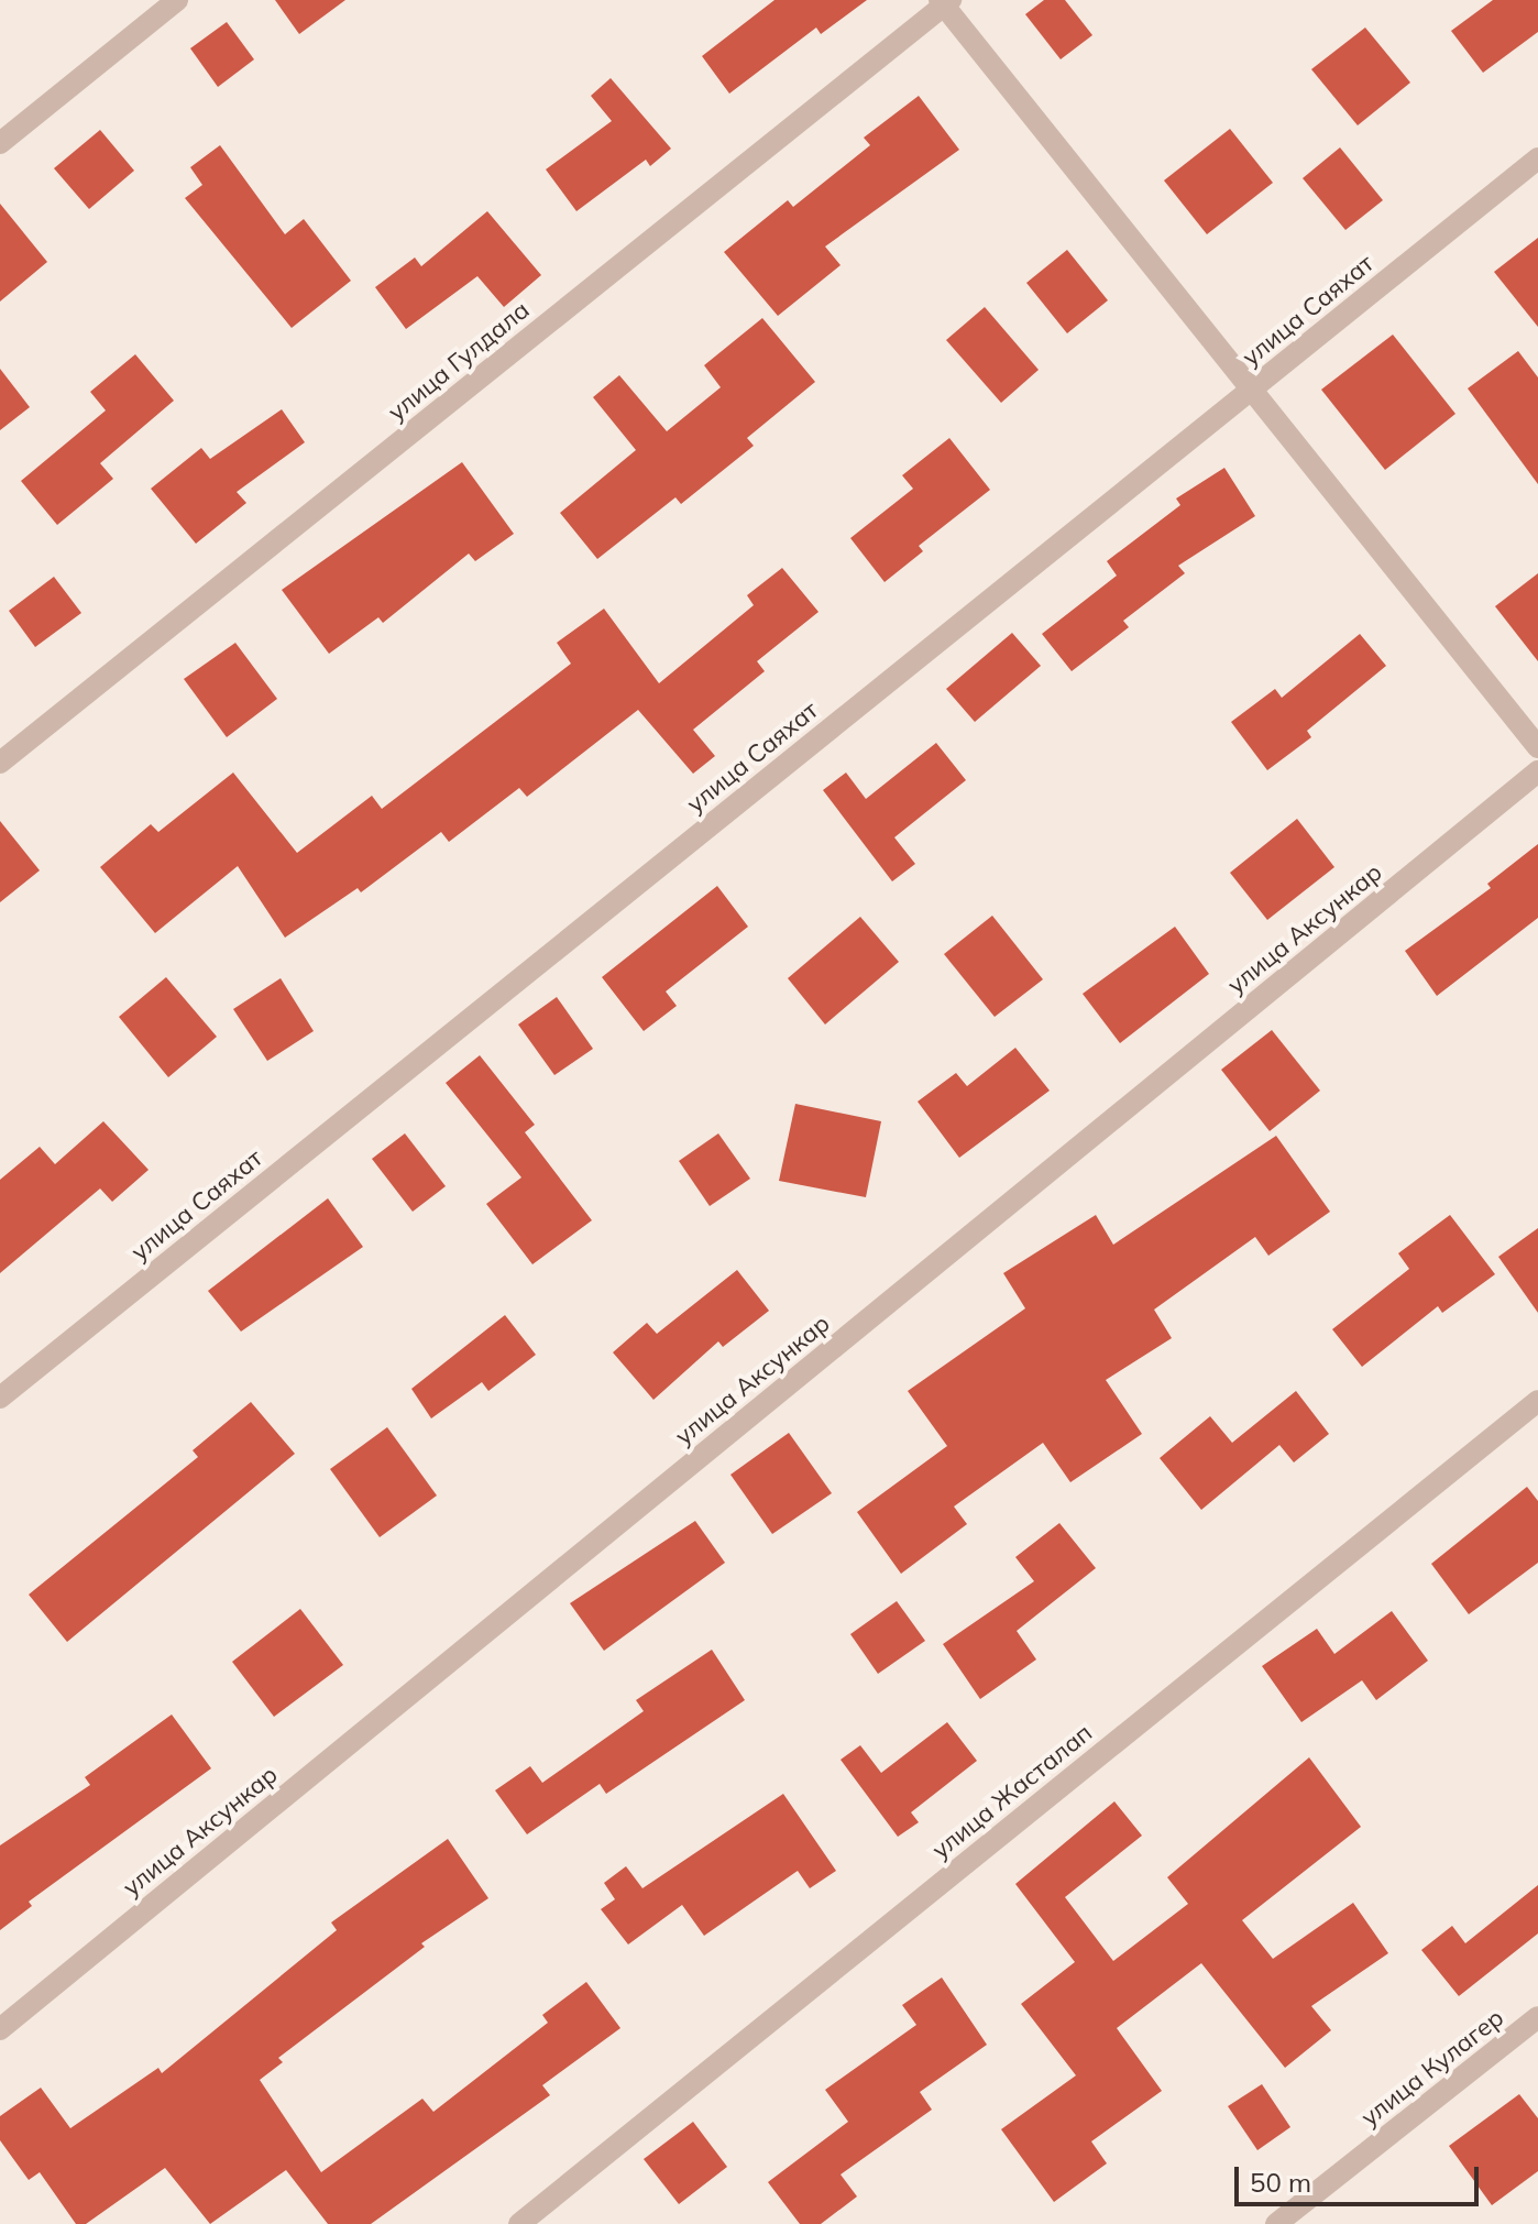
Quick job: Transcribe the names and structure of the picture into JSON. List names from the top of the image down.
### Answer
{
  "streets": {
    "street": [
      "улица Саяхат",
      "улица Гулдала",
      "улица Аксункар",
      "улица Жасталап",
      "улица Кулагер"
    ]
  },
  "scale_bar": "50 m"
}
